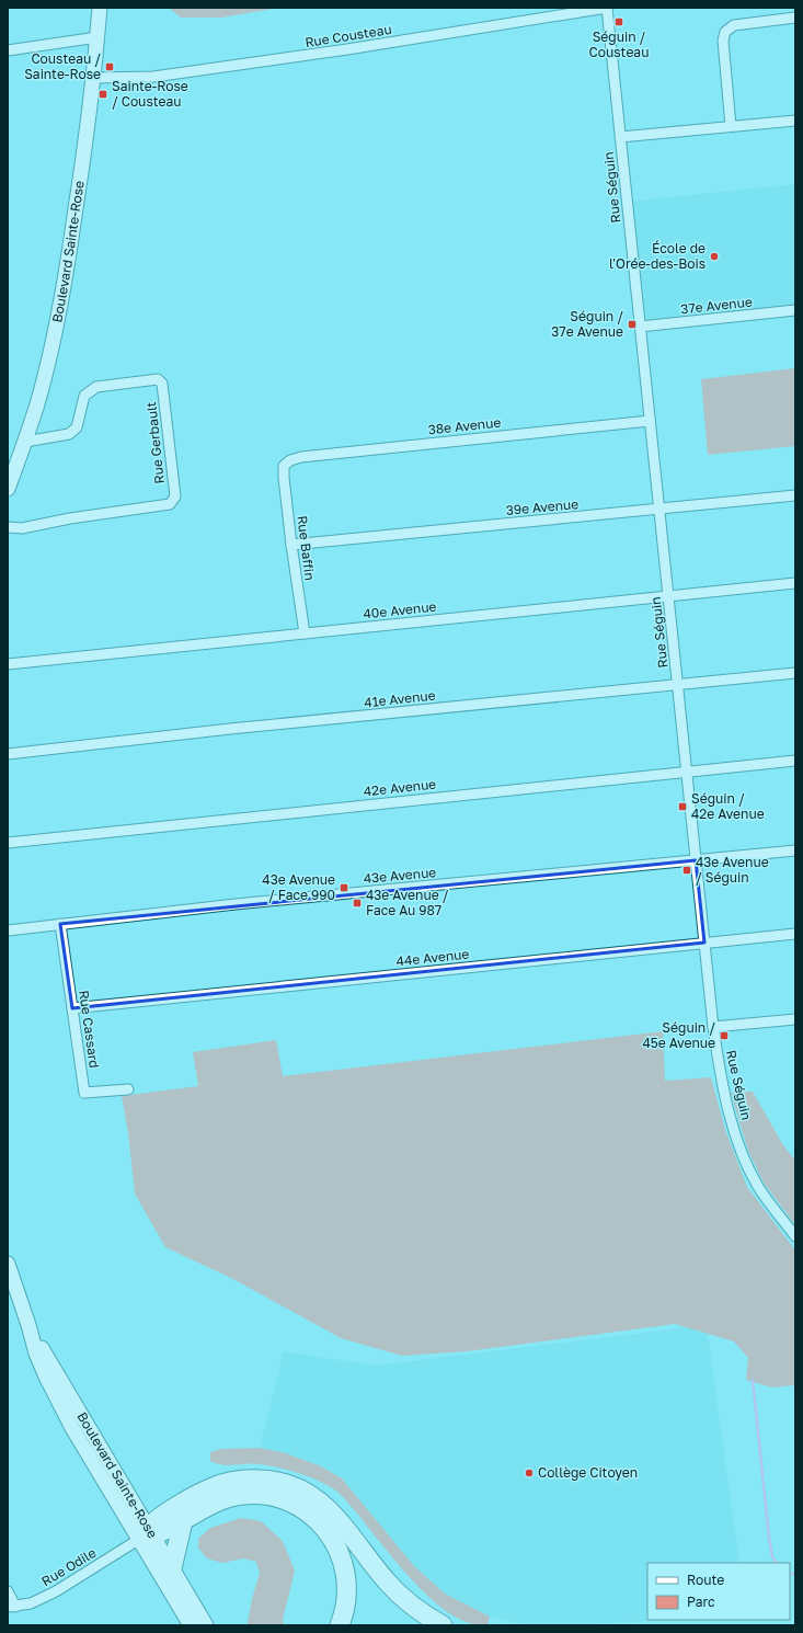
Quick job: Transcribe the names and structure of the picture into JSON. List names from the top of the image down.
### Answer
{
  "streets": {
    "street": [
      "Rue Cousteau",
      "Rue Séguin",
      "Boulevard Sainte-Rose",
      "37e Avenue",
      "38e Avenue",
      "Rue Gerbault",
      "39e Avenue",
      "Rue Baffin",
      "40e Avenue",
      "41e Avenue",
      "42e Avenue",
      "43e Avenue",
      "44e Avenue",
      "Rue Cassard",
      "Rue Odile"
    ]
  },
  "crossings": [
    ["Rue Cousteau", "Rue Séguin"],
    ["Rue Cousteau", "Boulevard Sainte-Rose"],
    ["Rue Séguin", "37e Avenue"],
    ["Rue Séguin", "38e Avenue"],
    ["Rue Séguin", "39e Avenue"],
    ["Rue Séguin", "40e Avenue"],
    ["Rue Séguin", "41e Avenue"],
    ["Rue Séguin", "42e Avenue"],
    ["Rue Séguin", "43e Avenue"],
    ["Rue Séguin", "44e Avenue"],
    ["Boulevard Sainte-Rose", "Rue Gerbault"],
    ["Boulevard Sainte-Rose", "Rue Odile"],
    ["38e Avenue", "Rue Baffin"],
    ["39e Avenue", "Rue Baffin"],
    ["Rue Baffin", "40e Avenue"],
    ["43e Avenue", "Rue Cassard"],
    ["44e Avenue", "Rue Cassard"]
  ],
  "places": {
    "transit": [
      "Séguin / Cousteau",
      "Cousteau / Sainte-Rose",
      "Sainte-Rose / Cousteau",
      "Séguin / 37e Avenue",
      "Séguin / 42e Avenue",
      "43e Avenue / Séguin",
      "43e Avenue / Face 990",
      "43e Avenue / Face Au 987",
      "Séguin / 45e Avenue"
    ],
    "other": ["École de l'Orée-des-Bois", "Collège Citoyen"]
  },
  "legend": ["Route", "Parc"]
}
